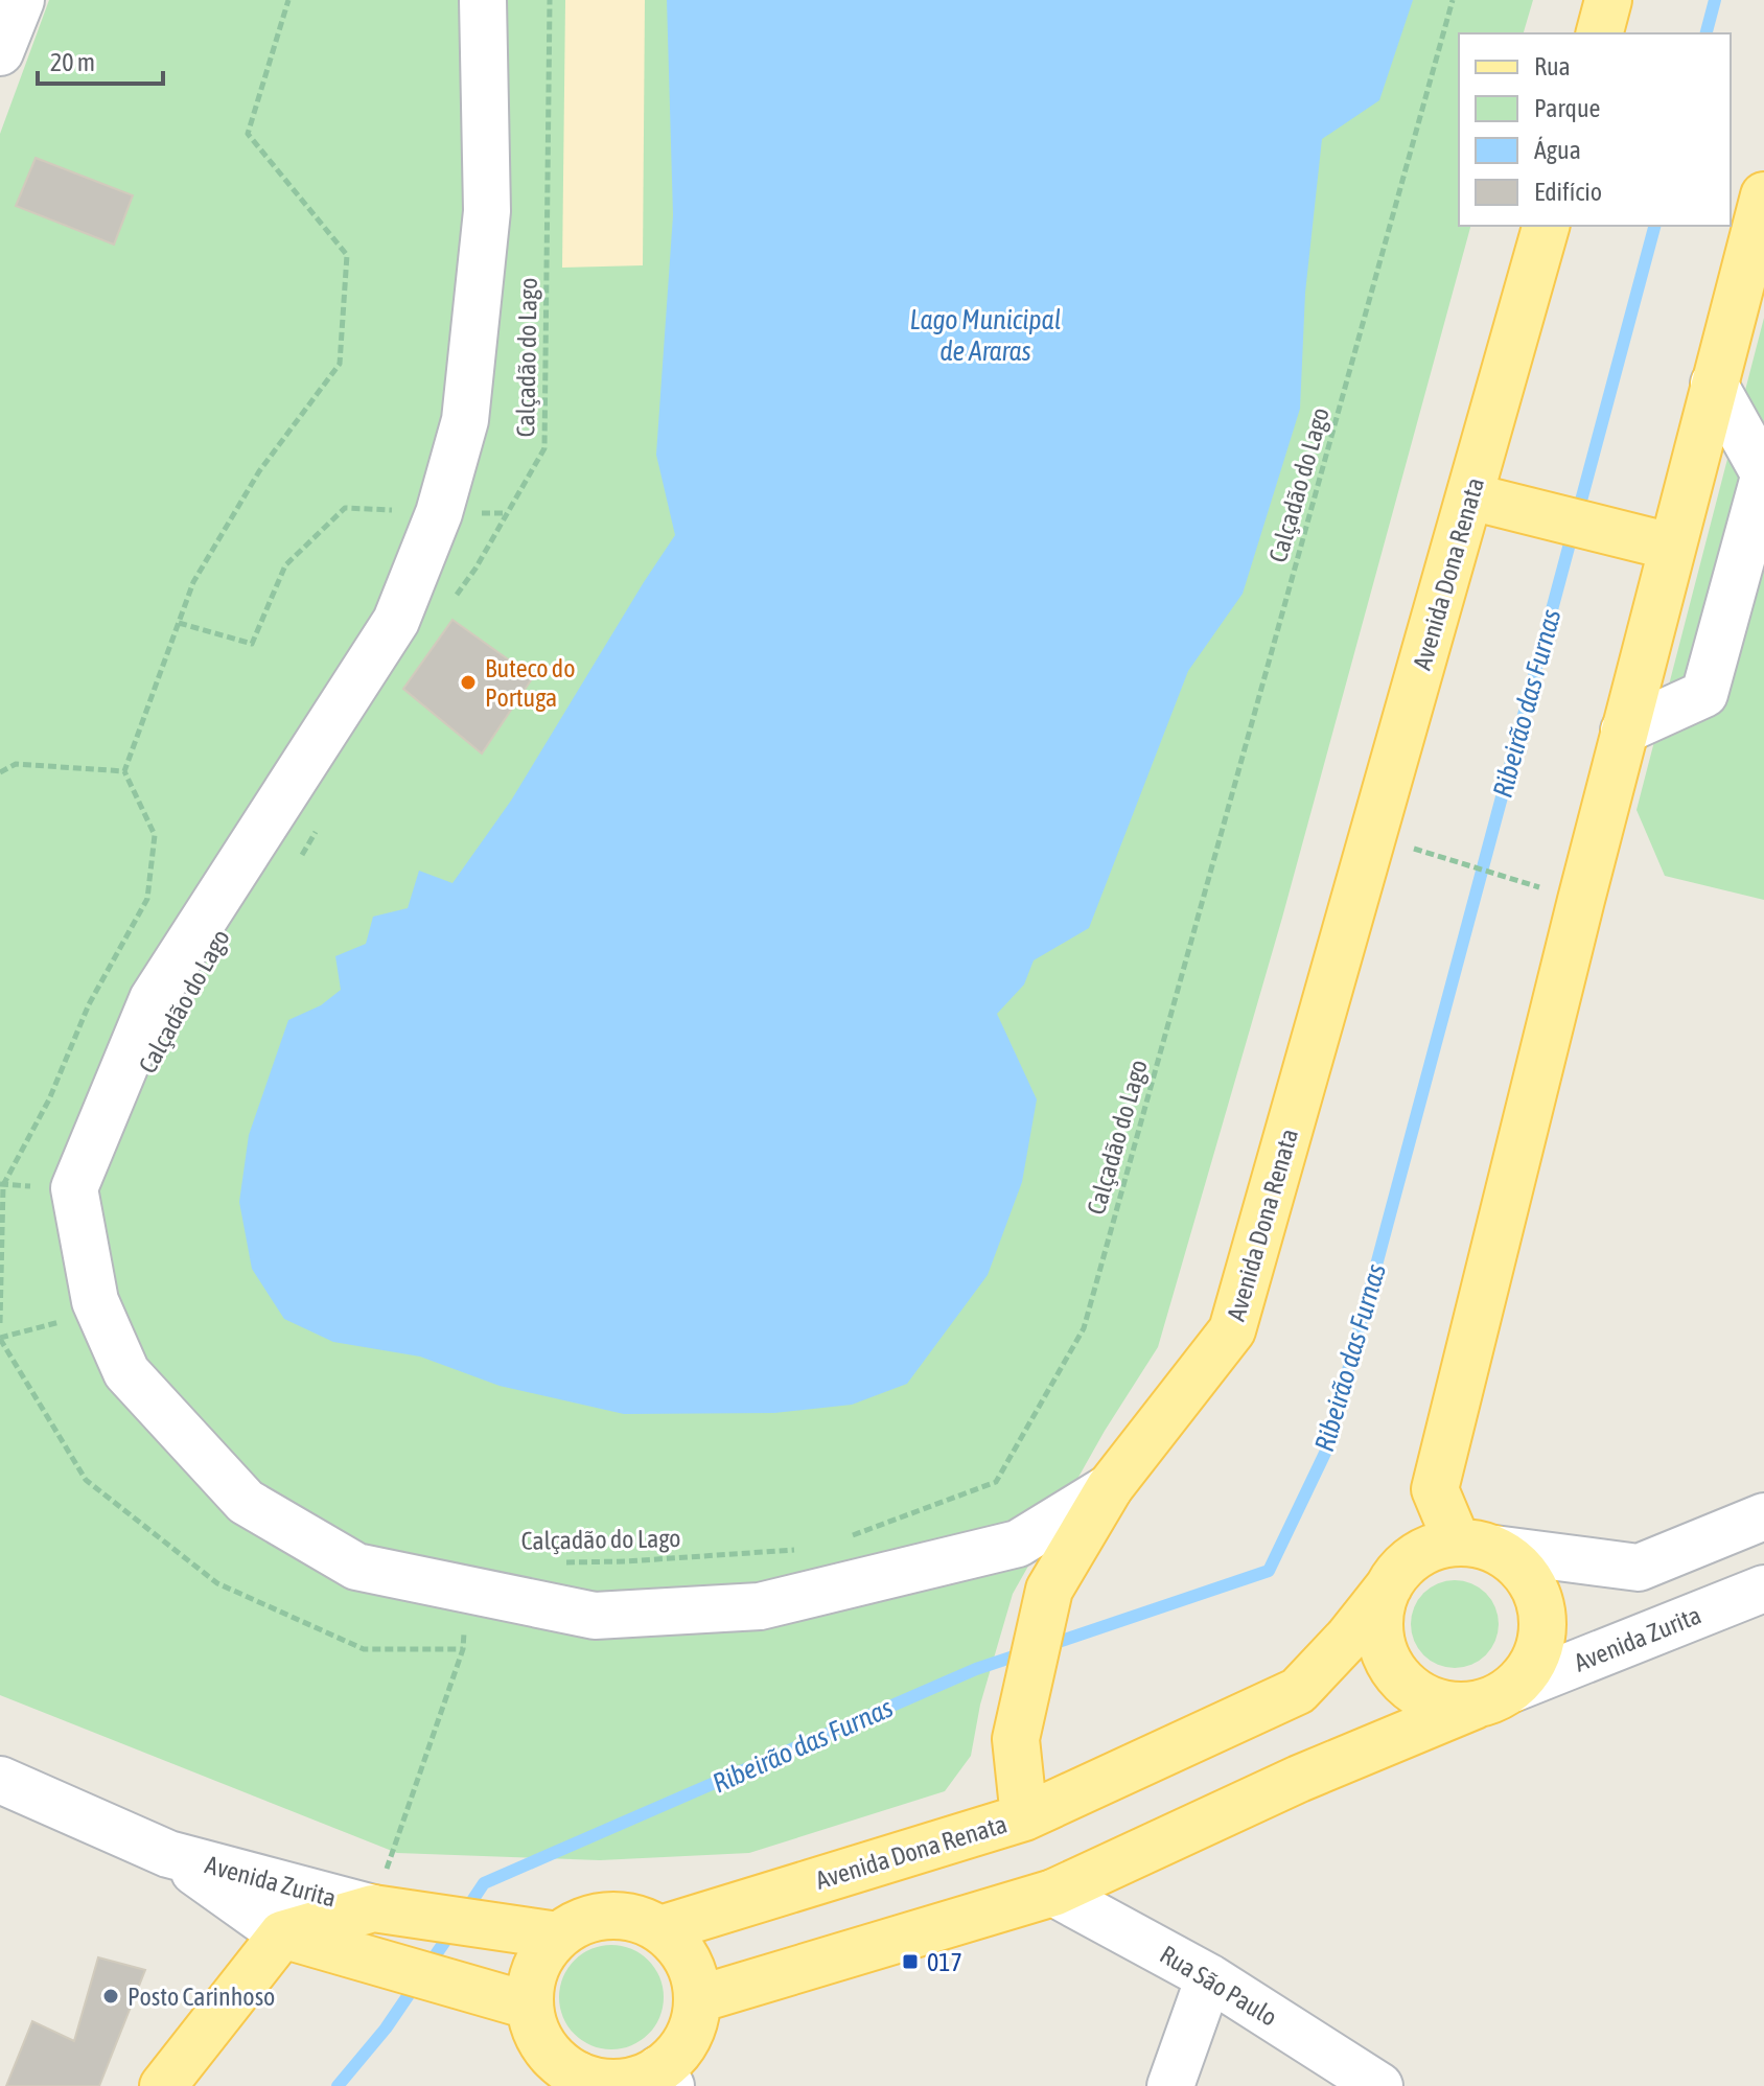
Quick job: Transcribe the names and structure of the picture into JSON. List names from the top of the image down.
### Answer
{
  "streets": {
    "main road": ["Avenida Dona Renata"],
    "street": ["Avenida Zurita", "Rua São Paulo"],
    "path": ["Calçadão do Lago"]
  },
  "water": ["Lago Municipal de Araras", "Ribeirão das Furnas"],
  "places": {
    "other": ["Buteco do Portuga", "Posto Carinhoso"],
    "transit": ["017"]
  },
  "legend": [
    "Rua",
    "Parque",
    "Água",
    "Edifício"
  ],
  "scale_bar": "20 m"
}
